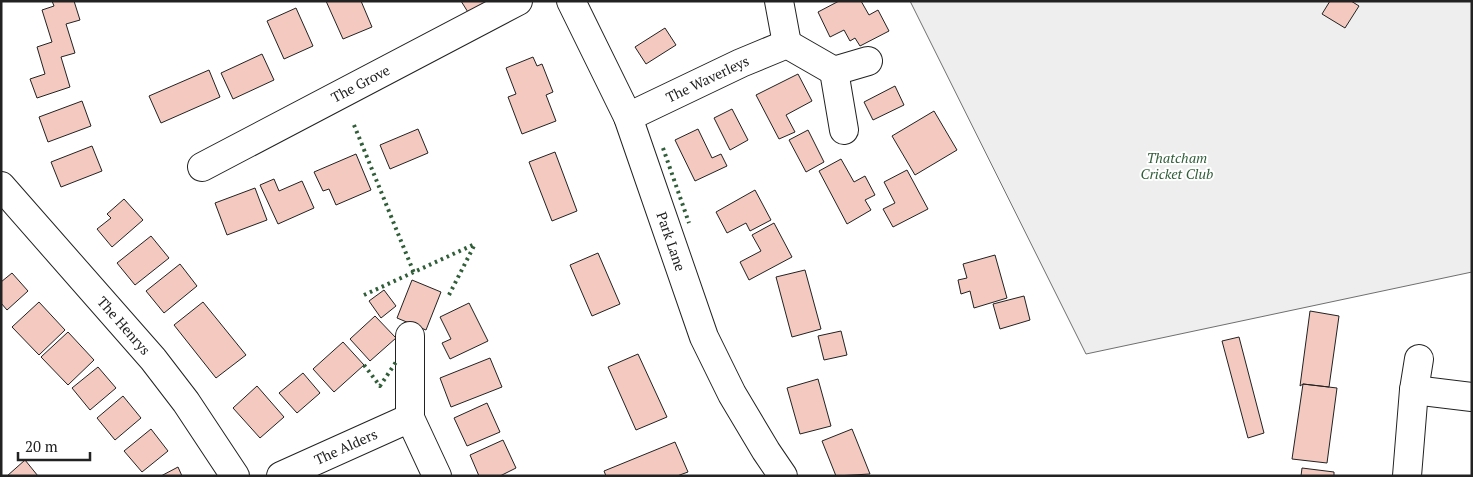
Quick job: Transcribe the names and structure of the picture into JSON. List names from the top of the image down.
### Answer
{
  "streets": {
    "street": [
      "The Waverleys",
      "The Grove",
      "Park Lane",
      "The Henrys",
      "The Alders"
    ]
  },
  "crossings": [
    ["The Waverleys", "Park Lane"]
  ],
  "parks": ["Thatcham Cricket Club"],
  "scale_bar": "20 m"
}
